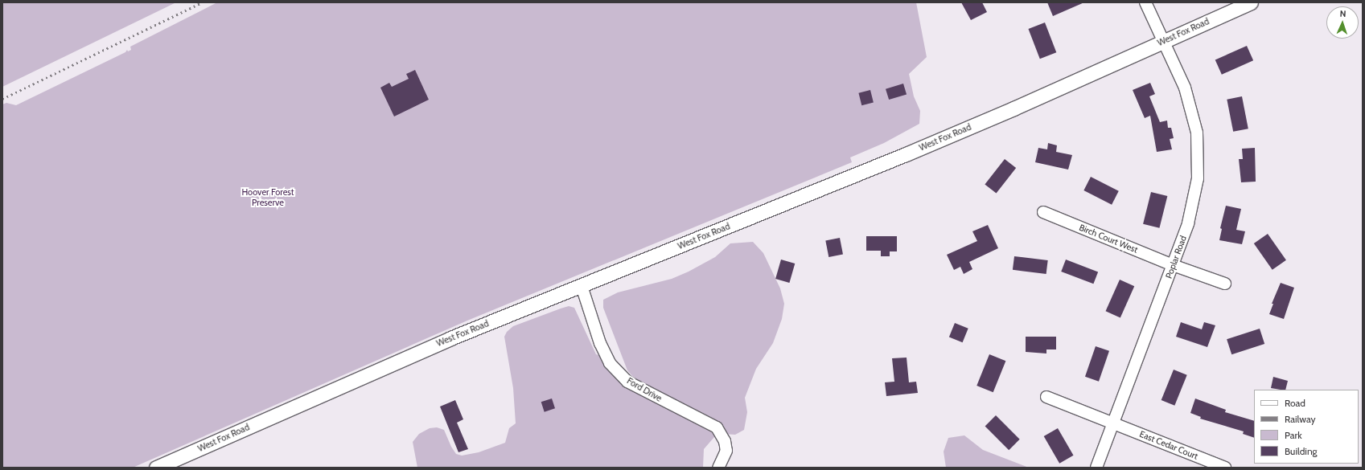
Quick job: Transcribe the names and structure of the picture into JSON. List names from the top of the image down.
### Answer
{
  "streets": {
    "street": [
      "West Fox Road",
      "Birch Court West",
      "Poplar Road",
      "Ford Drive",
      "East Cedar Court"
    ]
  },
  "crossings": [
    ["West Fox Road", "Poplar Road"],
    ["West Fox Road", "Ford Drive"],
    ["Birch Court West", "Poplar Road"],
    ["Poplar Road", "East Cedar Court"]
  ],
  "parks": ["Hoover Forest Preserve"],
  "legend": [
    "Road",
    "Railway",
    "Park",
    "Building"
  ],
  "north": "top"
}
